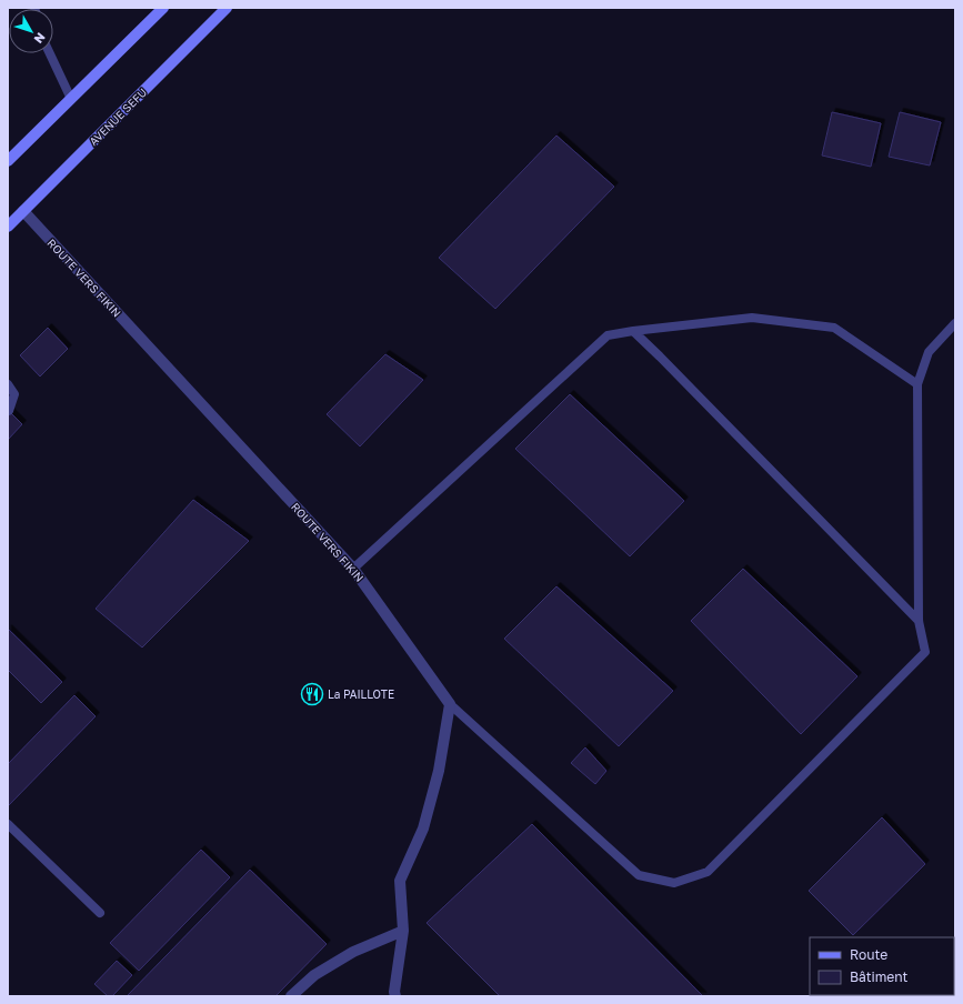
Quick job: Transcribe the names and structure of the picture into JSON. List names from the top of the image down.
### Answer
{
  "streets": {
    "main road": ["AVENUE SEFU"],
    "street": ["ROUTE VERS FIKIN"]
  },
  "crossings": [
    ["AVENUE SEFU", "ROUTE VERS FIKIN"]
  ],
  "places": {
    "restaurant": ["La PAILLOTE"]
  },
  "legend": ["Route", "Bâtiment"],
  "north": "bottom right"
}
